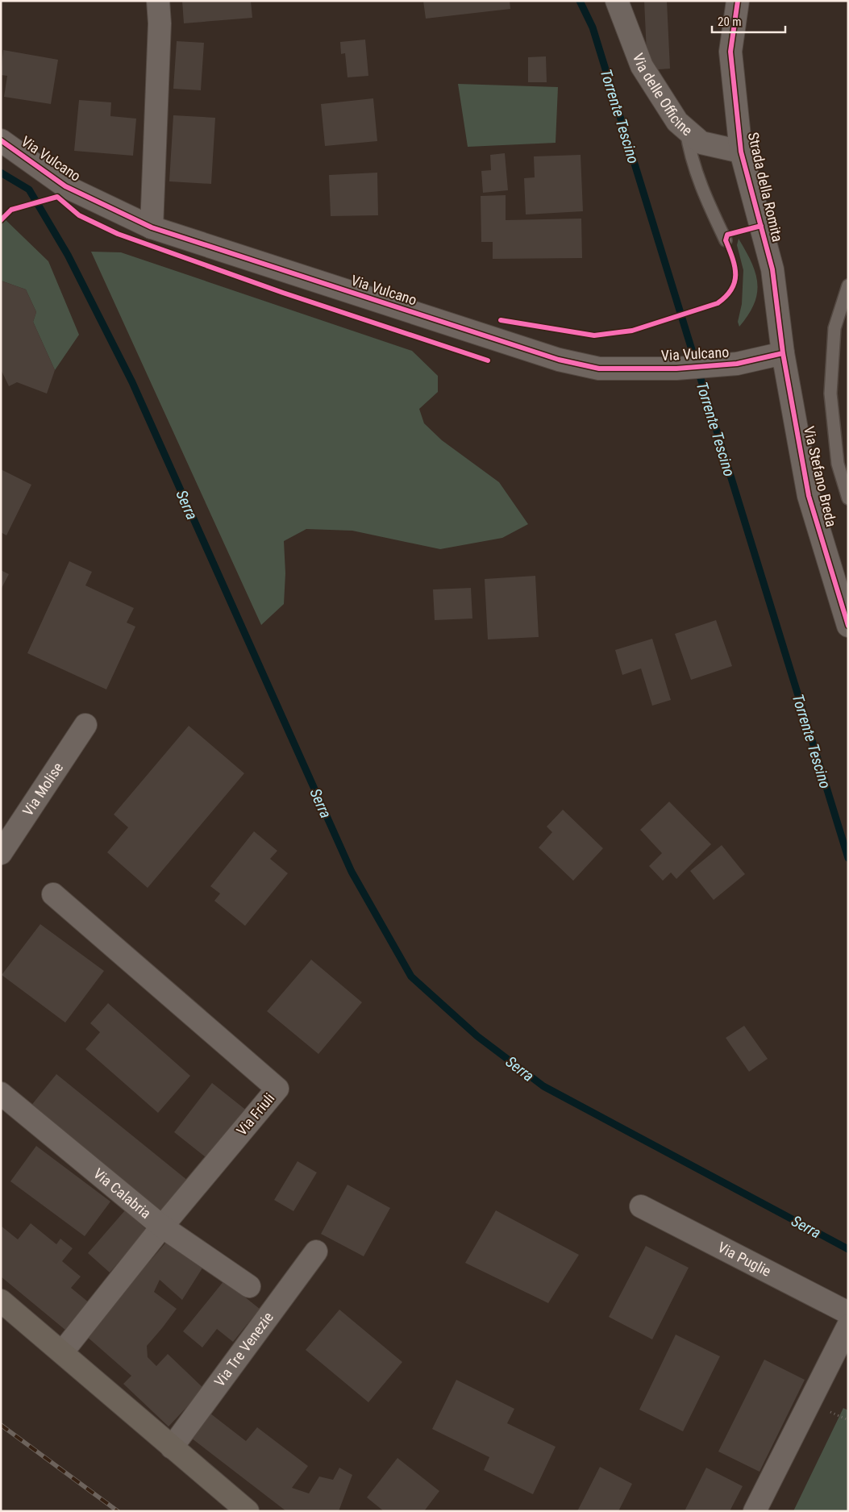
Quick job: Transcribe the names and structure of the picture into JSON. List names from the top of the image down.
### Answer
{
  "streets": {
    "street": [
      "Via delle Officine",
      "Via Vulcano",
      "Strada della Romita",
      "Via Stefano Breda",
      "Via Molise",
      "Via Friuli",
      "Via Calabria",
      "Via Puglie",
      "Via Tre Venezie"
    ]
  },
  "crossings": [
    ["Via delle Officine", "Strada della Romita"],
    ["Via Vulcano", "Strada della Romita"],
    ["Via Vulcano", "Via Stefano Breda"],
    ["Strada della Romita", "Via Stefano Breda"],
    ["Via Friuli", "Via Calabria"]
  ],
  "water": ["Torrente Tescino", "Serra"],
  "scale_bar": "20 m"
}
